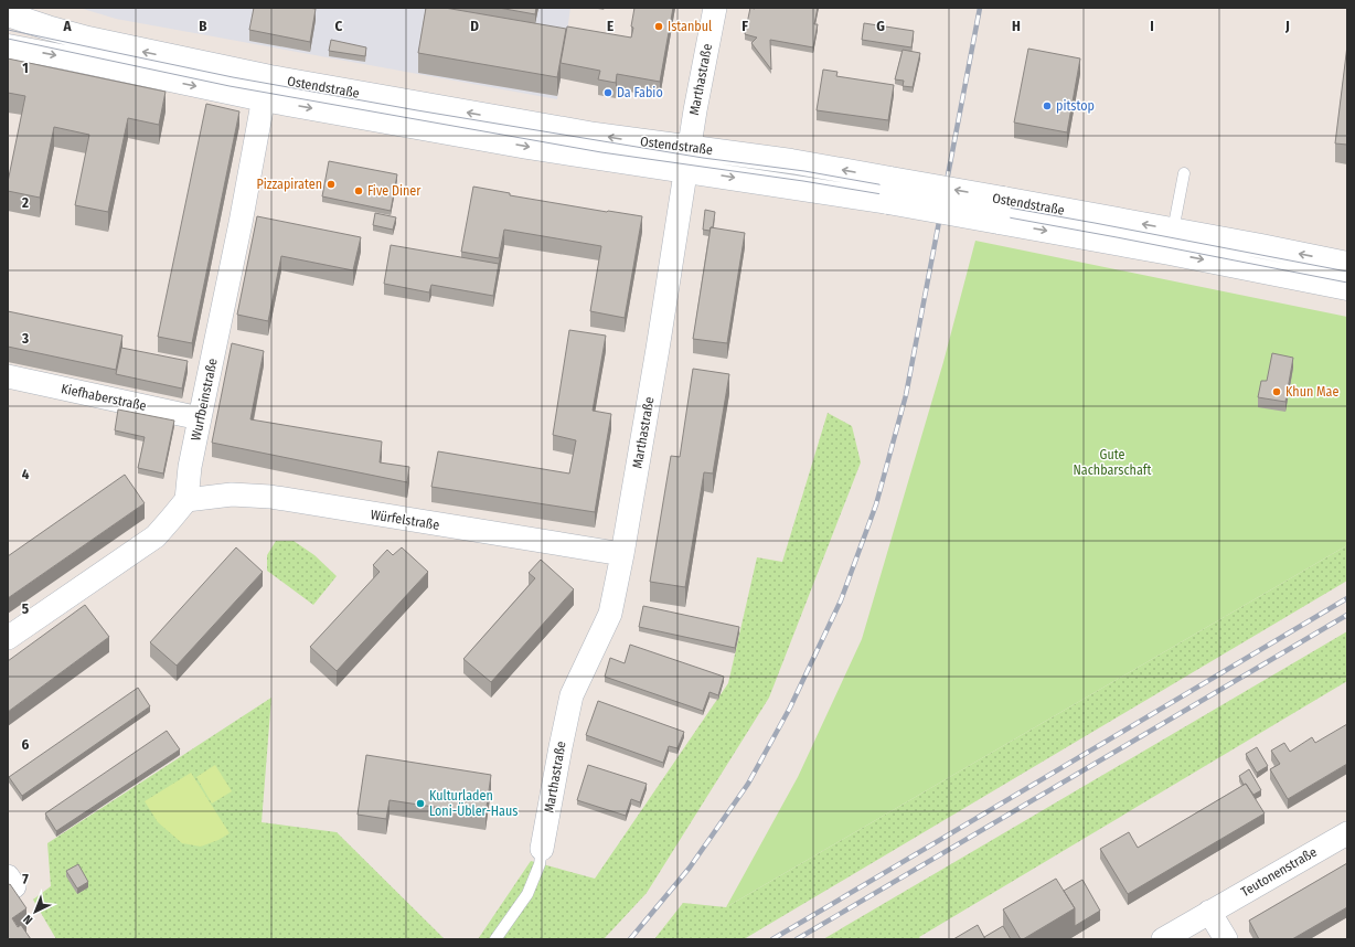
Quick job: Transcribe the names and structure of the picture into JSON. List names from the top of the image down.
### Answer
{
  "streets": {
    "main road": ["Ostendstraße"],
    "street": [
      "Marthastraße",
      "Kiefhaberstraße",
      "Wurfbeinstraße",
      "Würfelstraße",
      "Teutonenstraße"
    ]
  },
  "crossings": [
    ["Marthastraße", "Ostendstraße"],
    ["Marthastraße", "Würfelstraße"],
    ["Ostendstraße", "Wurfbeinstraße"],
    ["Kiefhaberstraße", "Wurfbeinstraße"],
    ["Wurfbeinstraße", "Würfelstraße"]
  ],
  "parks": ["Gute Nachbarschaft"],
  "places": [
    "Istanbul",
    "Da Fabio",
    "pitstop",
    "Pizzapiraten",
    "Five Diner",
    "Khun Mae",
    "Kulturladen Loni-Übler-Haus"
  ],
  "north": "bottom left",
  "grid": {
    "columns": [
      "A",
      "B",
      "C",
      "D",
      "E",
      "F",
      "G",
      "H",
      "I",
      "J"
    ],
    "rows": [
      "1",
      "2",
      "3",
      "4",
      "5",
      "6",
      "7"
    ]
  }
}
